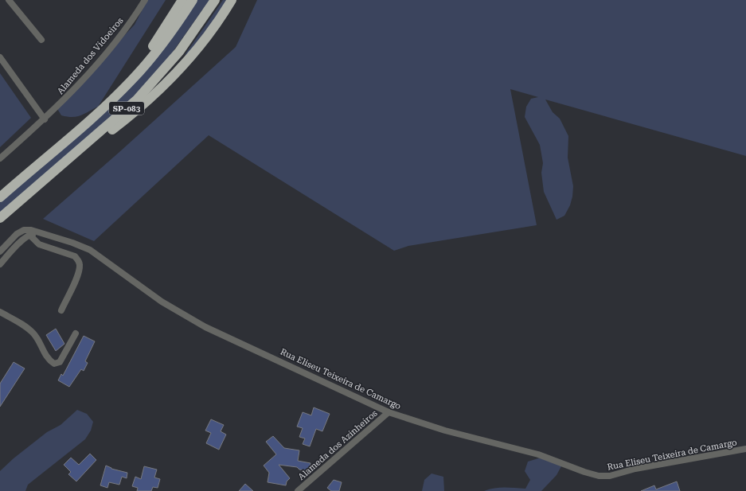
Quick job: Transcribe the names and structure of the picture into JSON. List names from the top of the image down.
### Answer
{
  "streets": {
    "highway": ["SP-083"],
    "street": ["Alameda dos Vidoeiros", "Rua Eliseu Teixeira de Camargo", "Alameda dos Azinheiros"]
  },
  "crossings": [
    ["Rua Eliseu Teixeira de Camargo", "Alameda dos Azinheiros"]
  ]
}
